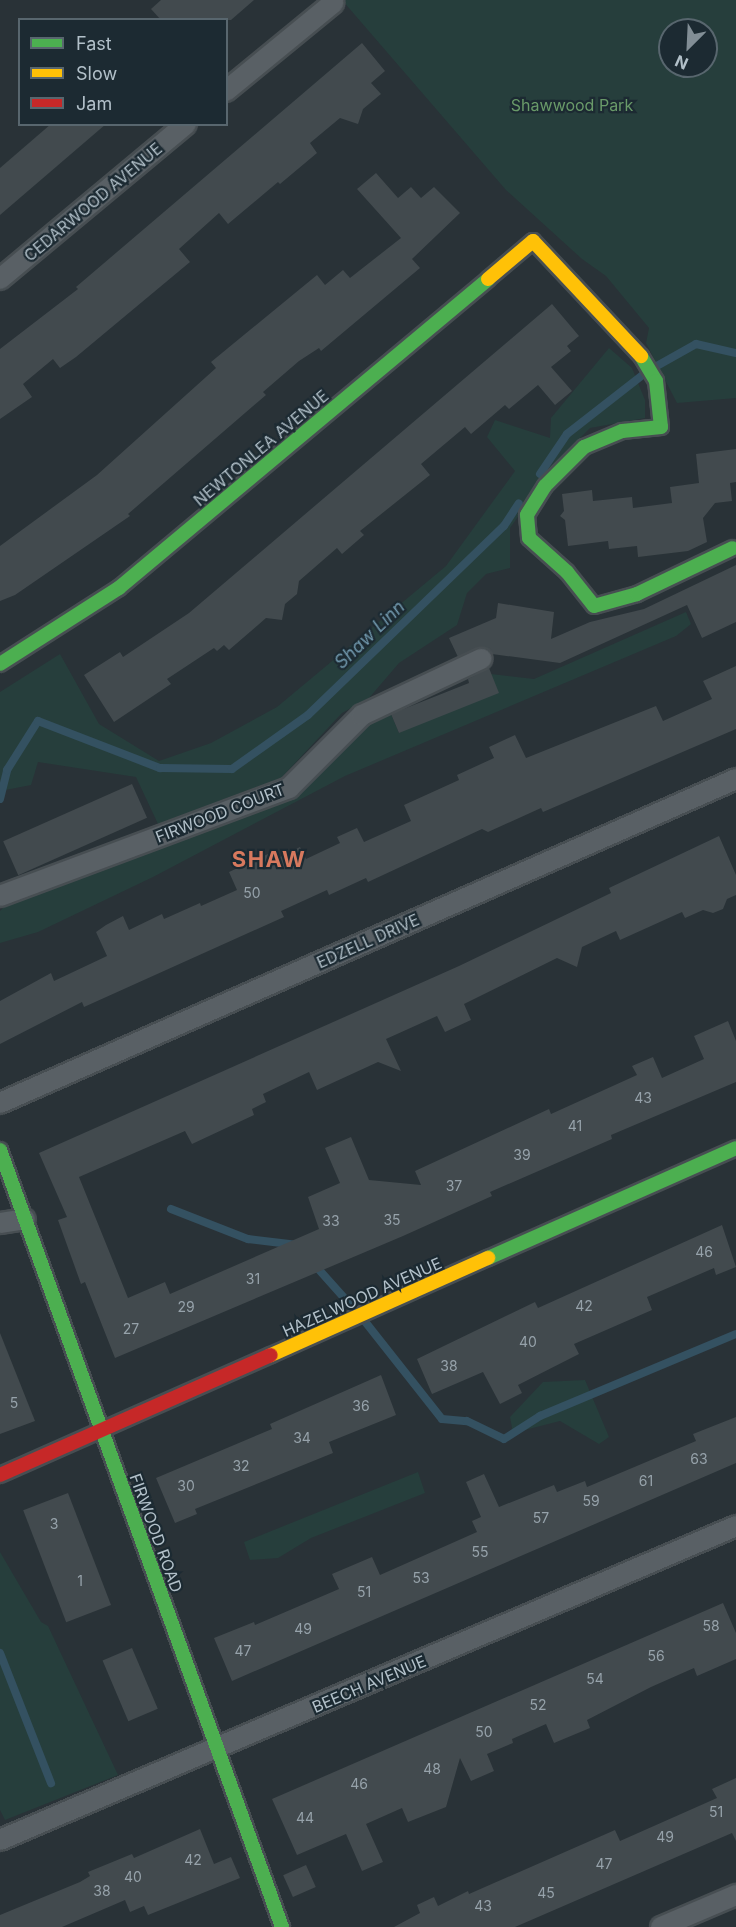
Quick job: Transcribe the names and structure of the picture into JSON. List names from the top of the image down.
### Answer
{
  "streets": {
    "street": [
      "CEDARWOOD AVENUE",
      "NEWTONLEA AVENUE",
      "FIRWOOD COURT",
      "EDZELL DRIVE",
      "HAZELWOOD AVENUE",
      "FIRWOOD ROAD",
      "BEECH AVENUE"
    ]
  },
  "crossings": [
    ["HAZELWOOD AVENUE", "FIRWOOD ROAD"],
    ["FIRWOOD ROAD", "BEECH AVENUE"]
  ],
  "districts": ["SHAW"],
  "water": ["Shaw Linn"],
  "parks": ["Shawwood Park"],
  "house_numbers": [
    "50",
    "43",
    "41",
    "39",
    "37",
    "35",
    "33",
    "46",
    "31",
    "42",
    "29",
    "27",
    "40",
    "38",
    "5",
    "36",
    "34",
    "63",
    "32",
    "61",
    "30",
    "59",
    "57",
    "3",
    "55",
    "53",
    "1",
    "51",
    "58",
    "49",
    "47",
    "56",
    "54",
    "52",
    "50",
    "48",
    "46",
    "51",
    "44",
    "49",
    "42",
    "47",
    "40",
    "38",
    "45",
    "43"
  ],
  "legend": ["Fast", "Slow", "Jam"],
  "north": "bottom left"
}
